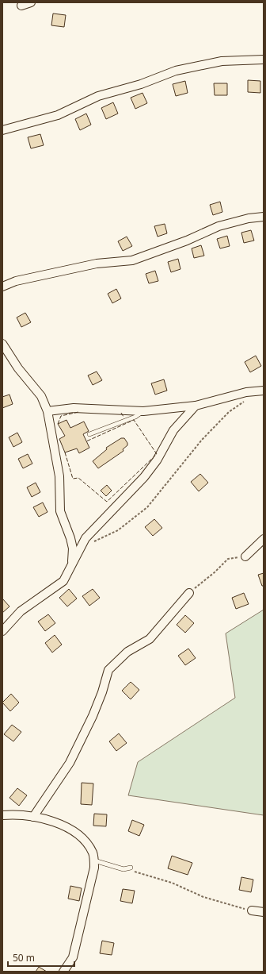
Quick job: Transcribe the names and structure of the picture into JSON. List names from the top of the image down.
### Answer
{
  "scale_bar": "50 m"
}
